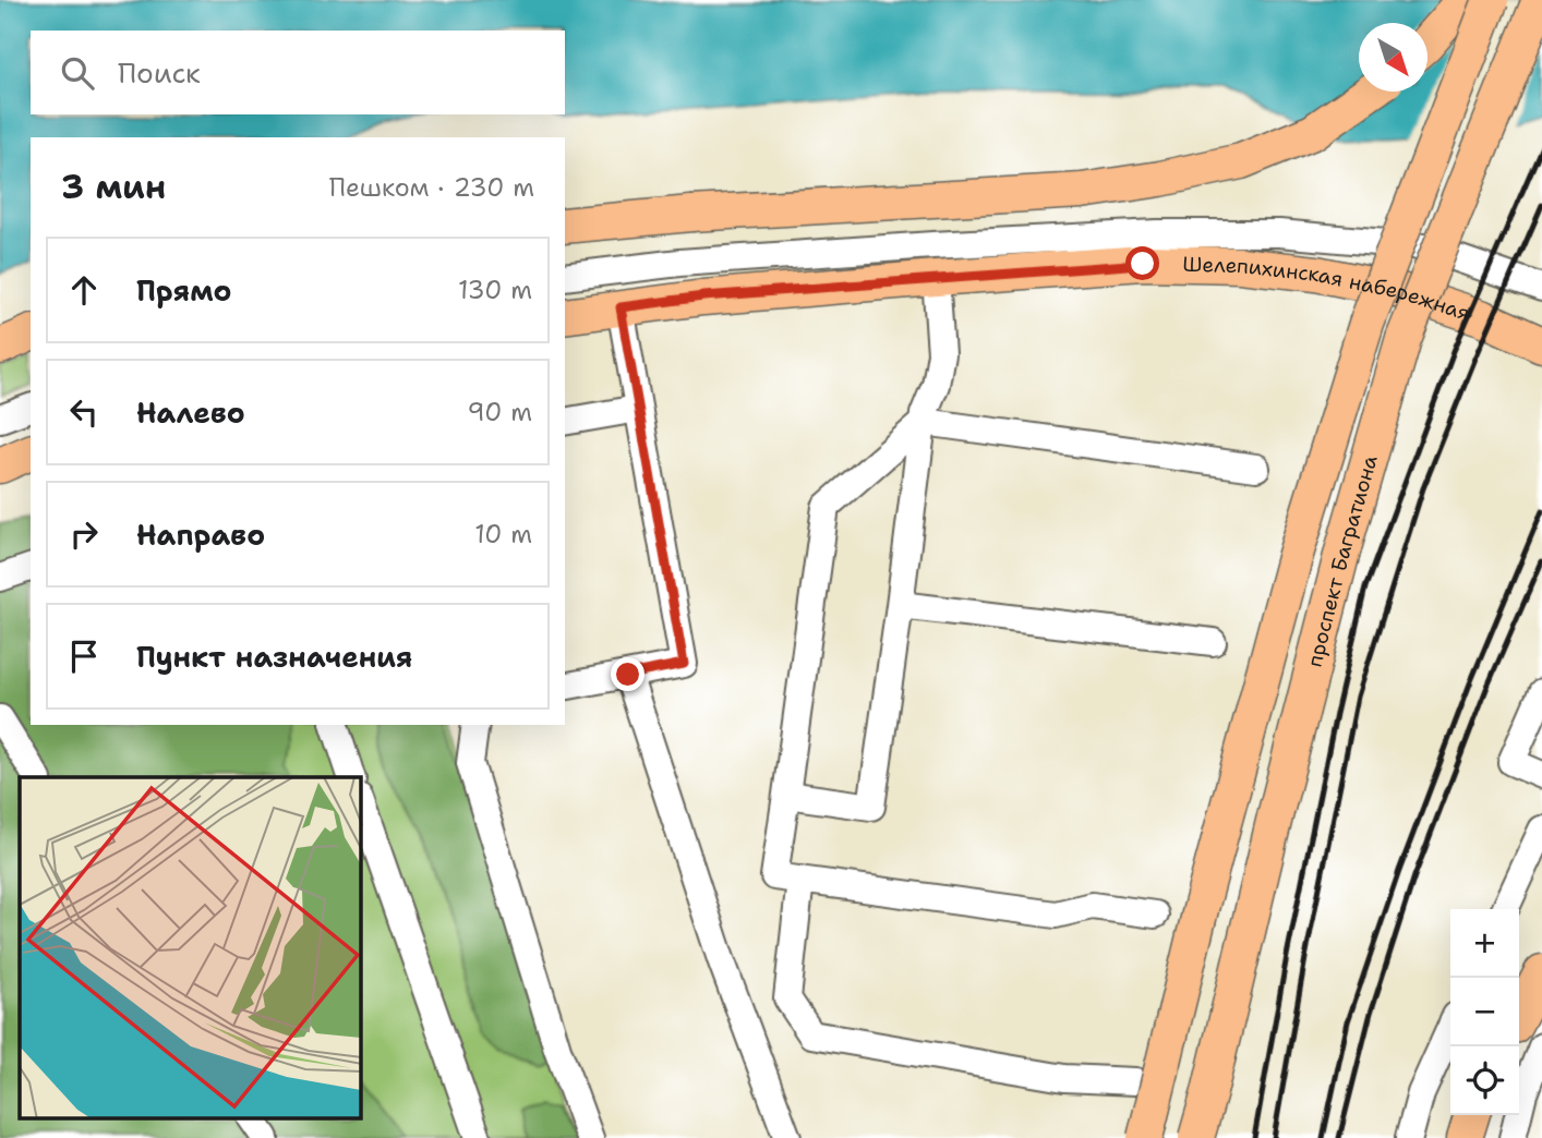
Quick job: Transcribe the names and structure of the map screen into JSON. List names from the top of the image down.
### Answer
{
  "streets": {
    "main road": ["Шелепихинская набережная", "проспект Багратиона"]
  },
  "north": "bottom right",
  "page": {
    "search": "Поиск",
    "heading": ["3 мин", "Пешком · 230 m"],
    "list": [
      ["Прямо", "130 m"],
      ["Налево", "90 m"],
      ["Направо", "10 m"],
      "Пункт назначения"
    ],
    "map_buttons": ["+", "−"]
  }
}
